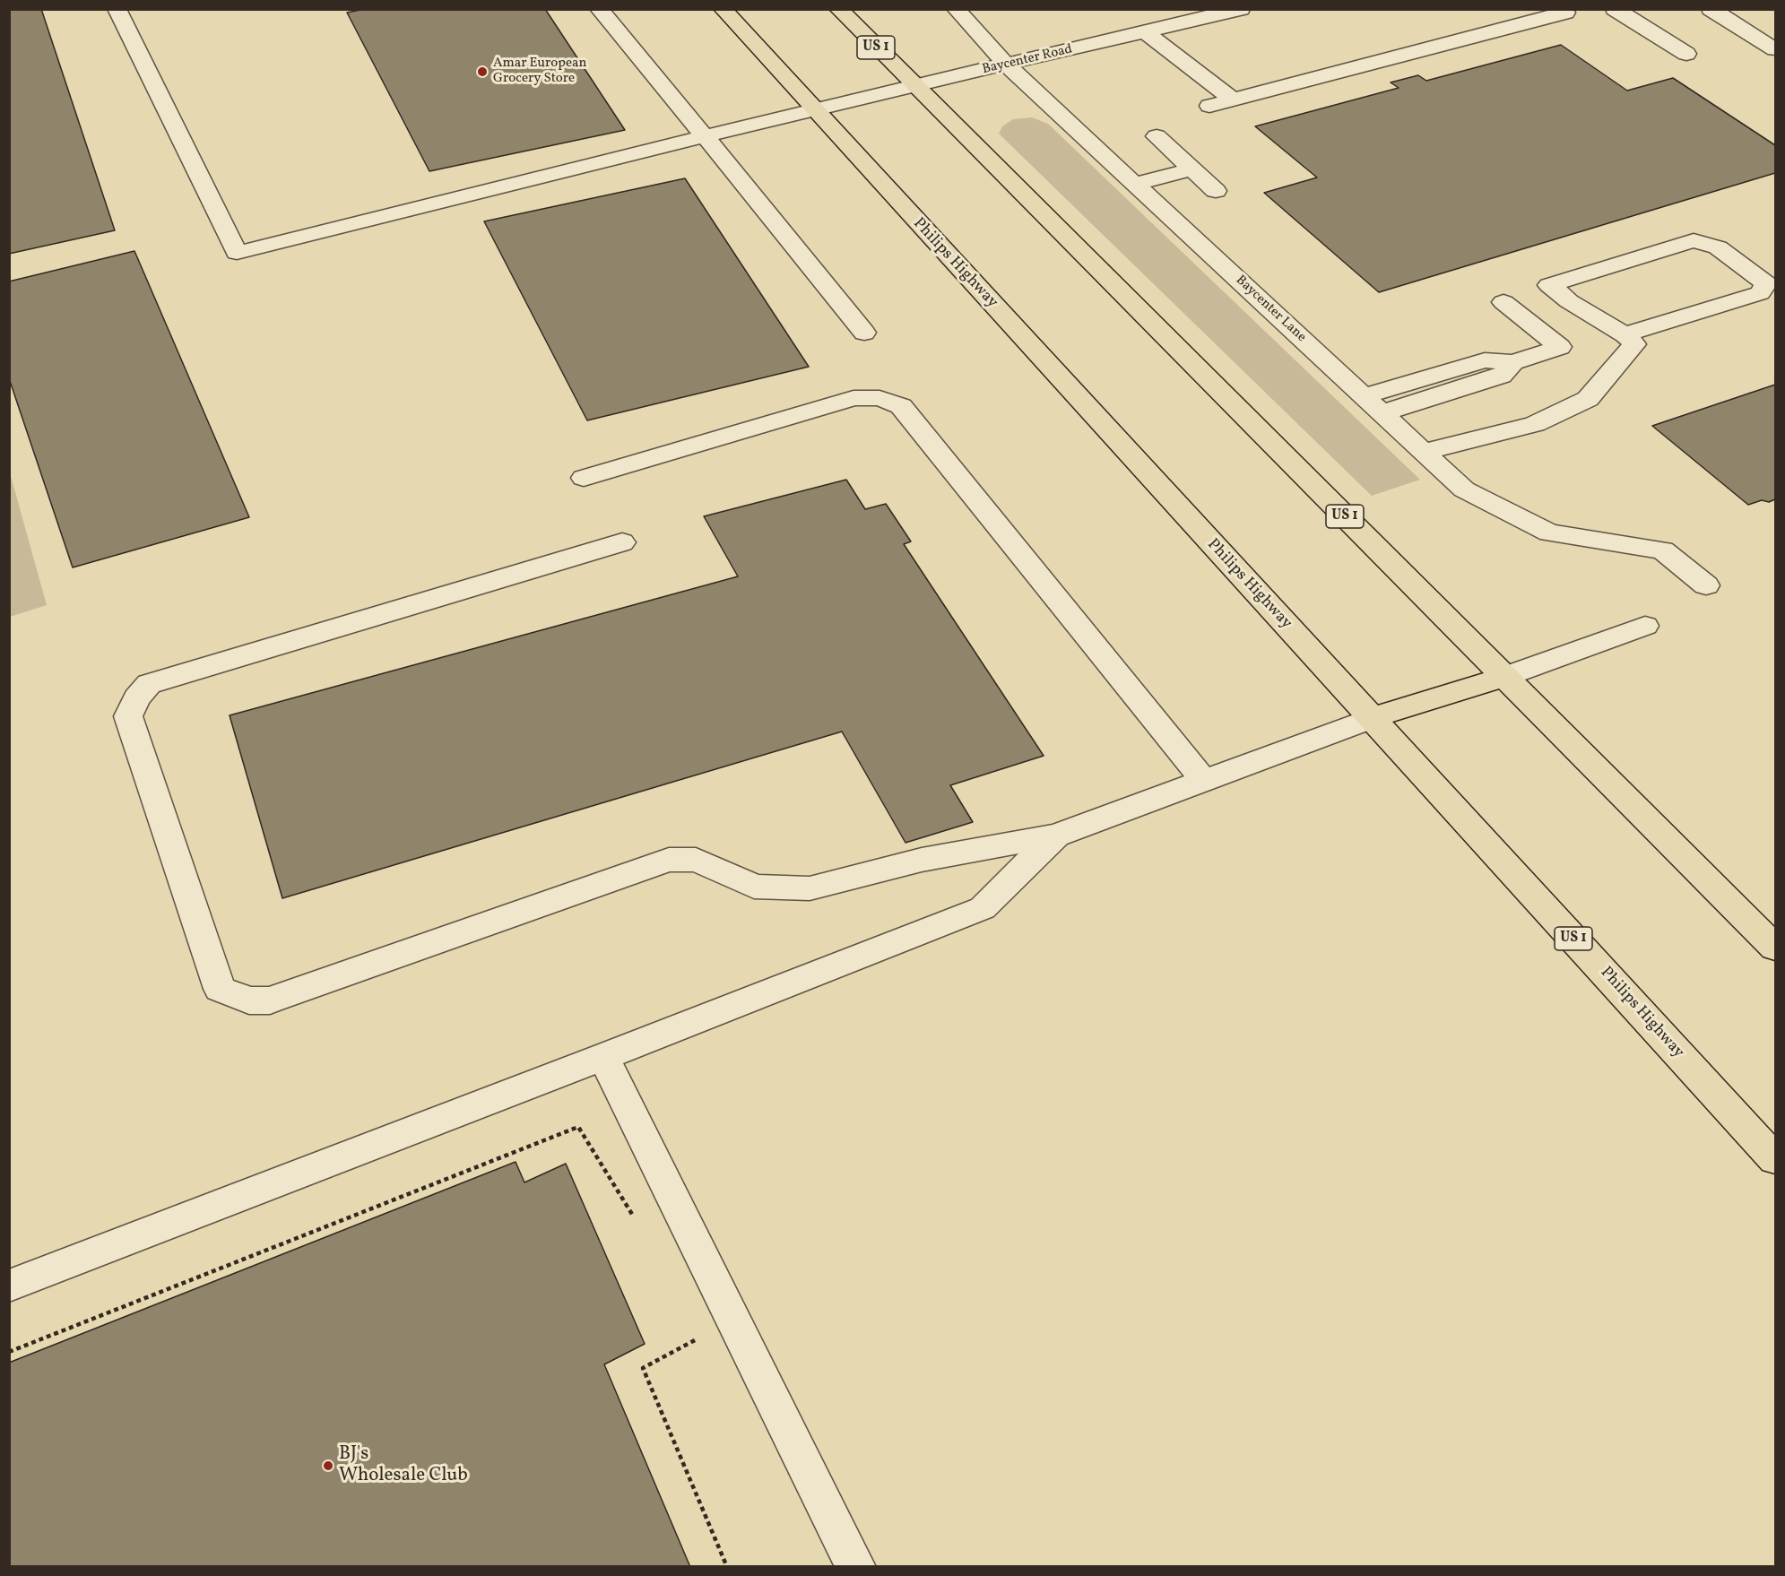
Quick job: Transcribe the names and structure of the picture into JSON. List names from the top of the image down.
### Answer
{
  "streets": {
    "main road": ["US 1", "Philips Highway"],
    "street": ["Baycenter Road", "Baycenter Lane"]
  },
  "crossings": [
    ["US 1", "Baycenter Road"],
    ["Baycenter Road", "Philips Highway"],
    ["Baycenter Road", "Baycenter Lane"]
  ],
  "places": ["Amar European Grocery Store", "BJ's Wholesale Club"]
}
